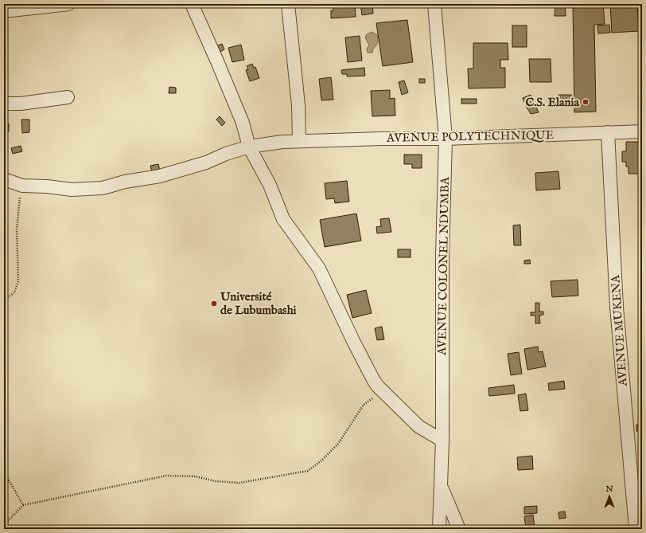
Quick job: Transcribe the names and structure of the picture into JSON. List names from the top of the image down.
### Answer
{
  "streets": {
    "street": ["AVENUE POLYTECHNIQUE", "AVENUE COLONEL NDUMBA", "AVENUE MUKENA"]
  },
  "crossings": [
    ["AVENUE POLYTECHNIQUE", "AVENUE COLONEL NDUMBA"],
    ["AVENUE POLYTECHNIQUE", "AVENUE MUKENA"]
  ],
  "places": ["C.S. Elania", "Université de Lubumbashi"],
  "north": "top"
}
